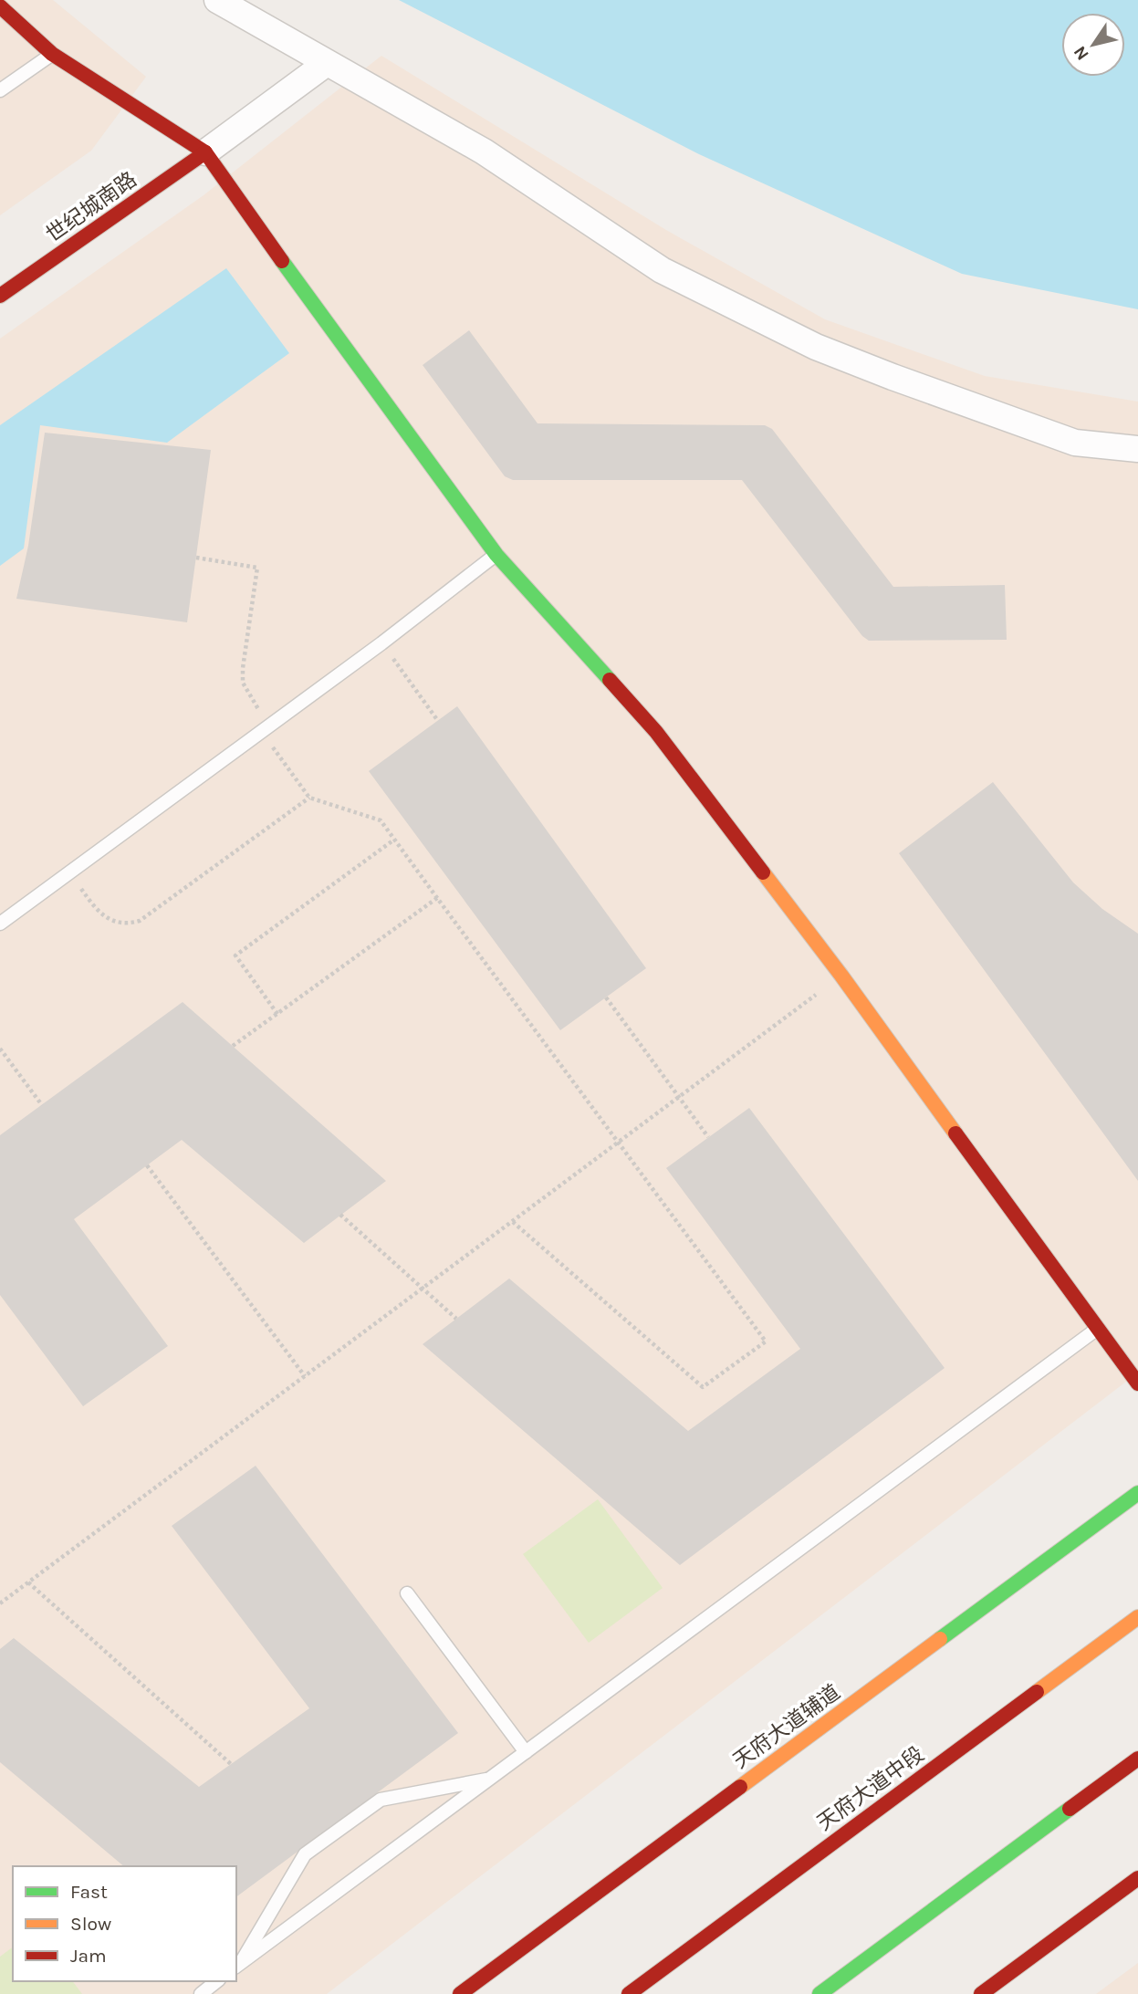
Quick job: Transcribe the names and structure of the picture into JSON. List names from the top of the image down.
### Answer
{
  "streets": {
    "street": ["世纪城南路", "天府大道辅道", "天府大道中段"]
  },
  "legend": ["Fast", "Slow", "Jam"],
  "north": "bottom left"
}
